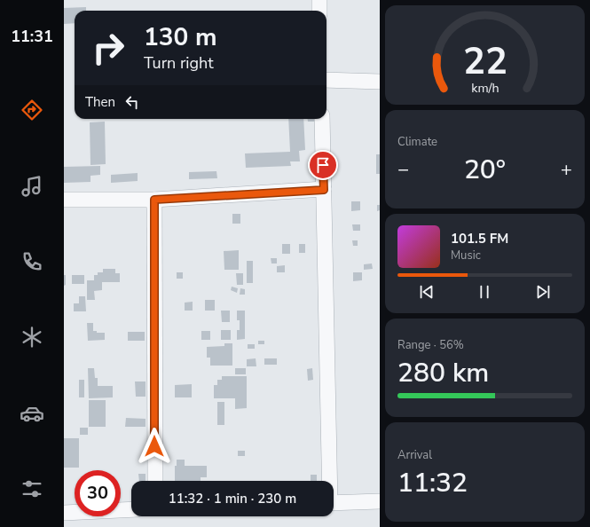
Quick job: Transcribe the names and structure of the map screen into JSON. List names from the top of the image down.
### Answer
{
  "page": {
    "tabs": "11:31",
    "turn": ["130 m", "Turn right"],
    "then": "Then",
    "tile": [
      "Climate",
      ["Range · 56%", "280 km"],
      ["Arrival", "11:32"]
    ],
    "heat": ["−", "20°", "+"],
    "song": ["101.5 FM", "Music"],
    "limit": "30",
    "trip": "11:32 · 1 min · 230 m",
    "gauge": ["22", "km/h"]
  }
}
